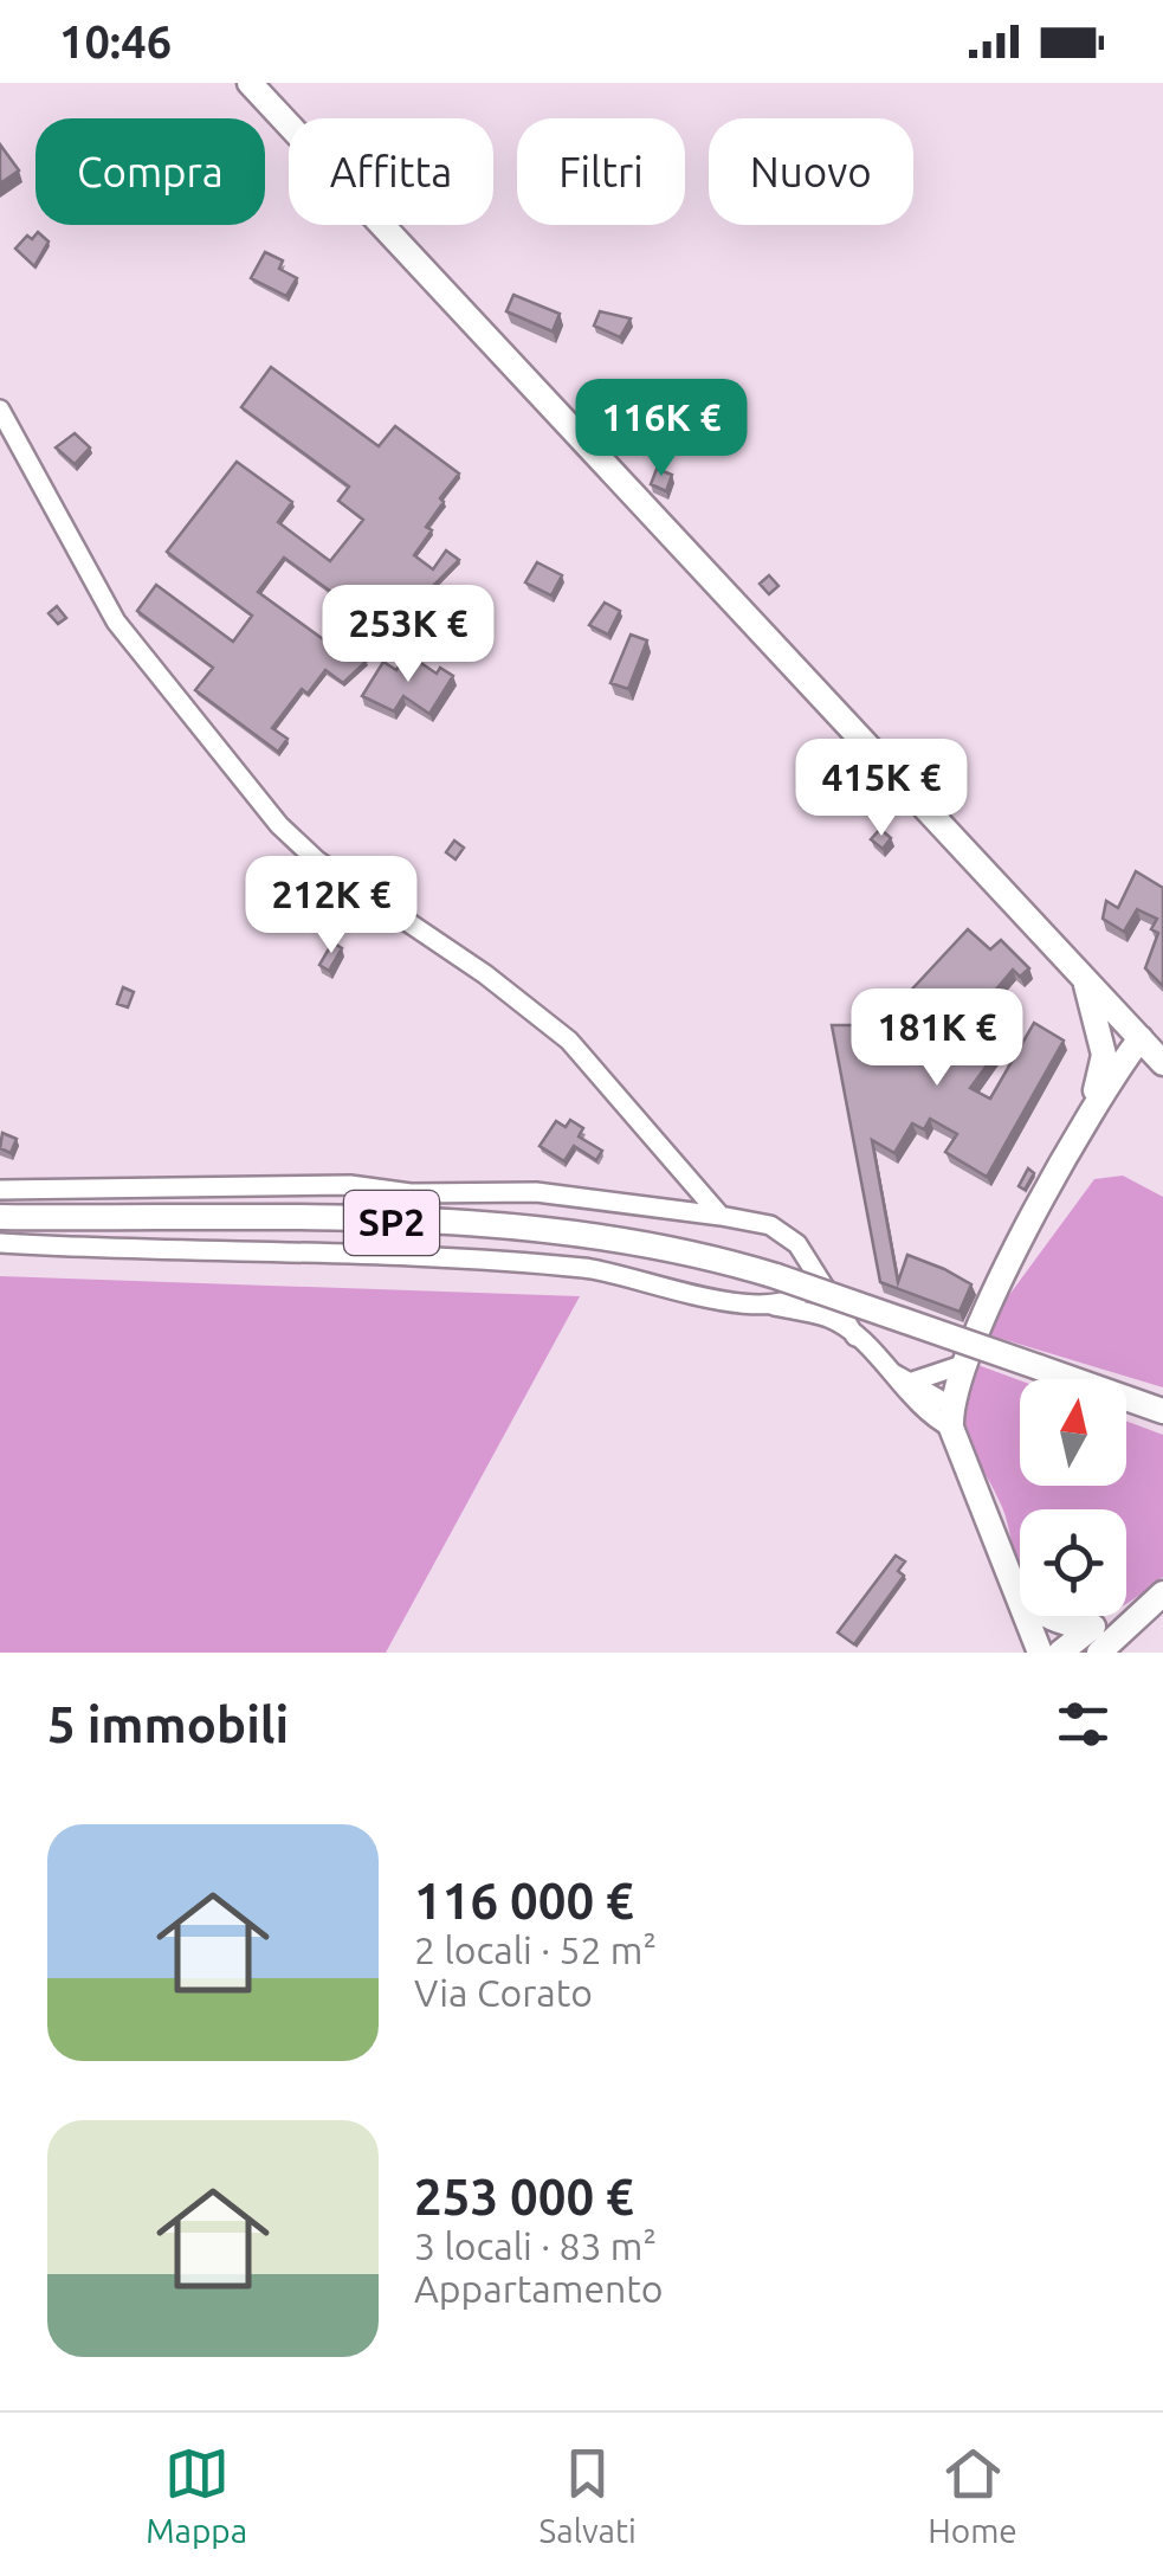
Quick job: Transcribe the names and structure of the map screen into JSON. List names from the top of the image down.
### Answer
{
  "streets": {
    "main road": ["SP2"]
  },
  "north": "top",
  "page": {
    "status": "10:46",
    "chip": [
      "Compra",
      "Affitta",
      "Filtri",
      "Nuovo"
    ],
    "price": [
      "116K €",
      "253K €",
      "415K €",
      "212K €",
      "181K €"
    ],
    "heading": "5 immobili",
    "list": [
      {
        "name": "116 000 €",
        "note": "2 locali · 52 m² · Via Corato"
      },
      {
        "name": "253 000 €",
        "note": "3 locali · 83 m² · Appartamento"
      }
    ],
    "tabs": ["Mappa", "Salvati", "Home"]
  }
}
